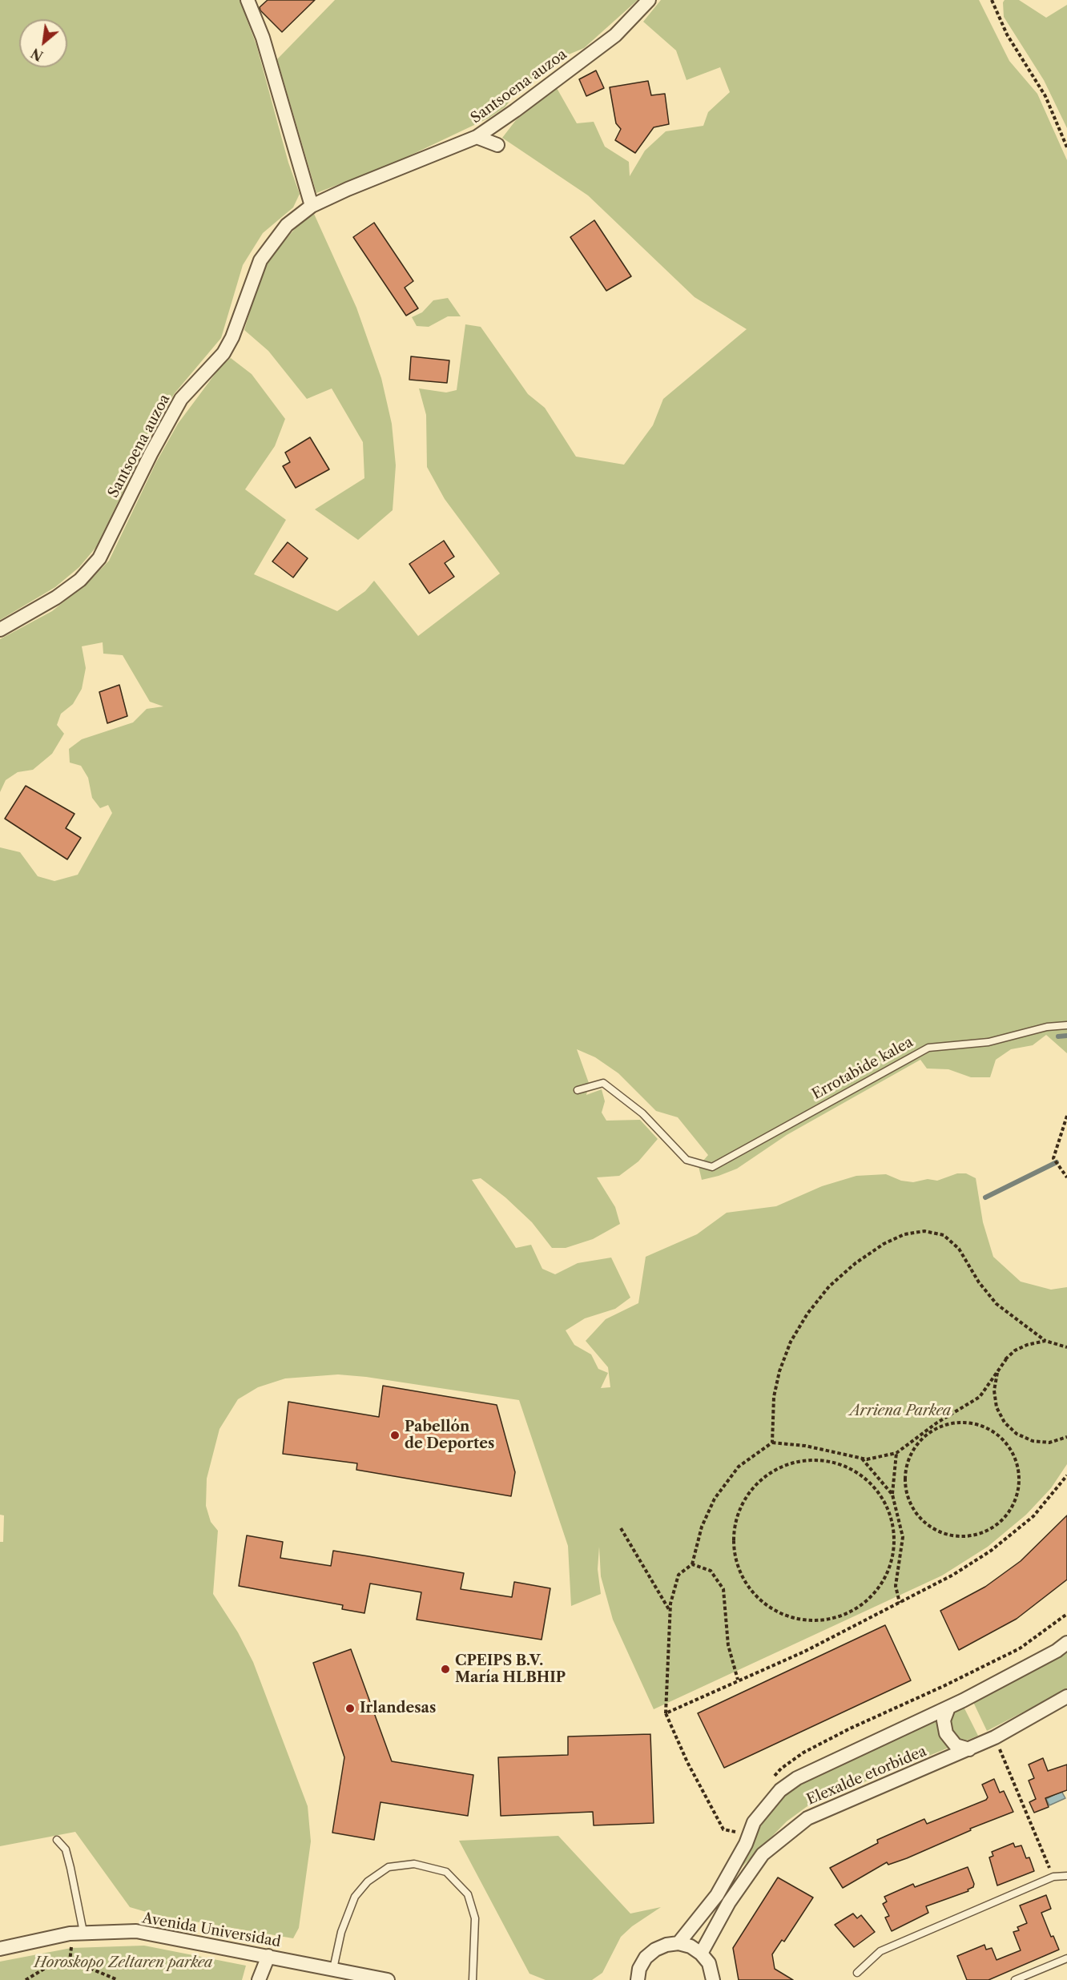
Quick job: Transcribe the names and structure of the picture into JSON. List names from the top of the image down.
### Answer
{
  "streets": {
    "street": ["Santsoena auzoa", "Elexalde etorbidea", "Avenida Universidad"],
    "lane": ["Errotabide kalea"]
  },
  "parks": ["Arriena Parkea", "Horoskopo Zeltaren parkea"],
  "places": ["Pabellón de Deportes", "CPEIPS B.V. María HLBHIP", "Irlandesas"],
  "north": "bottom left"
}
